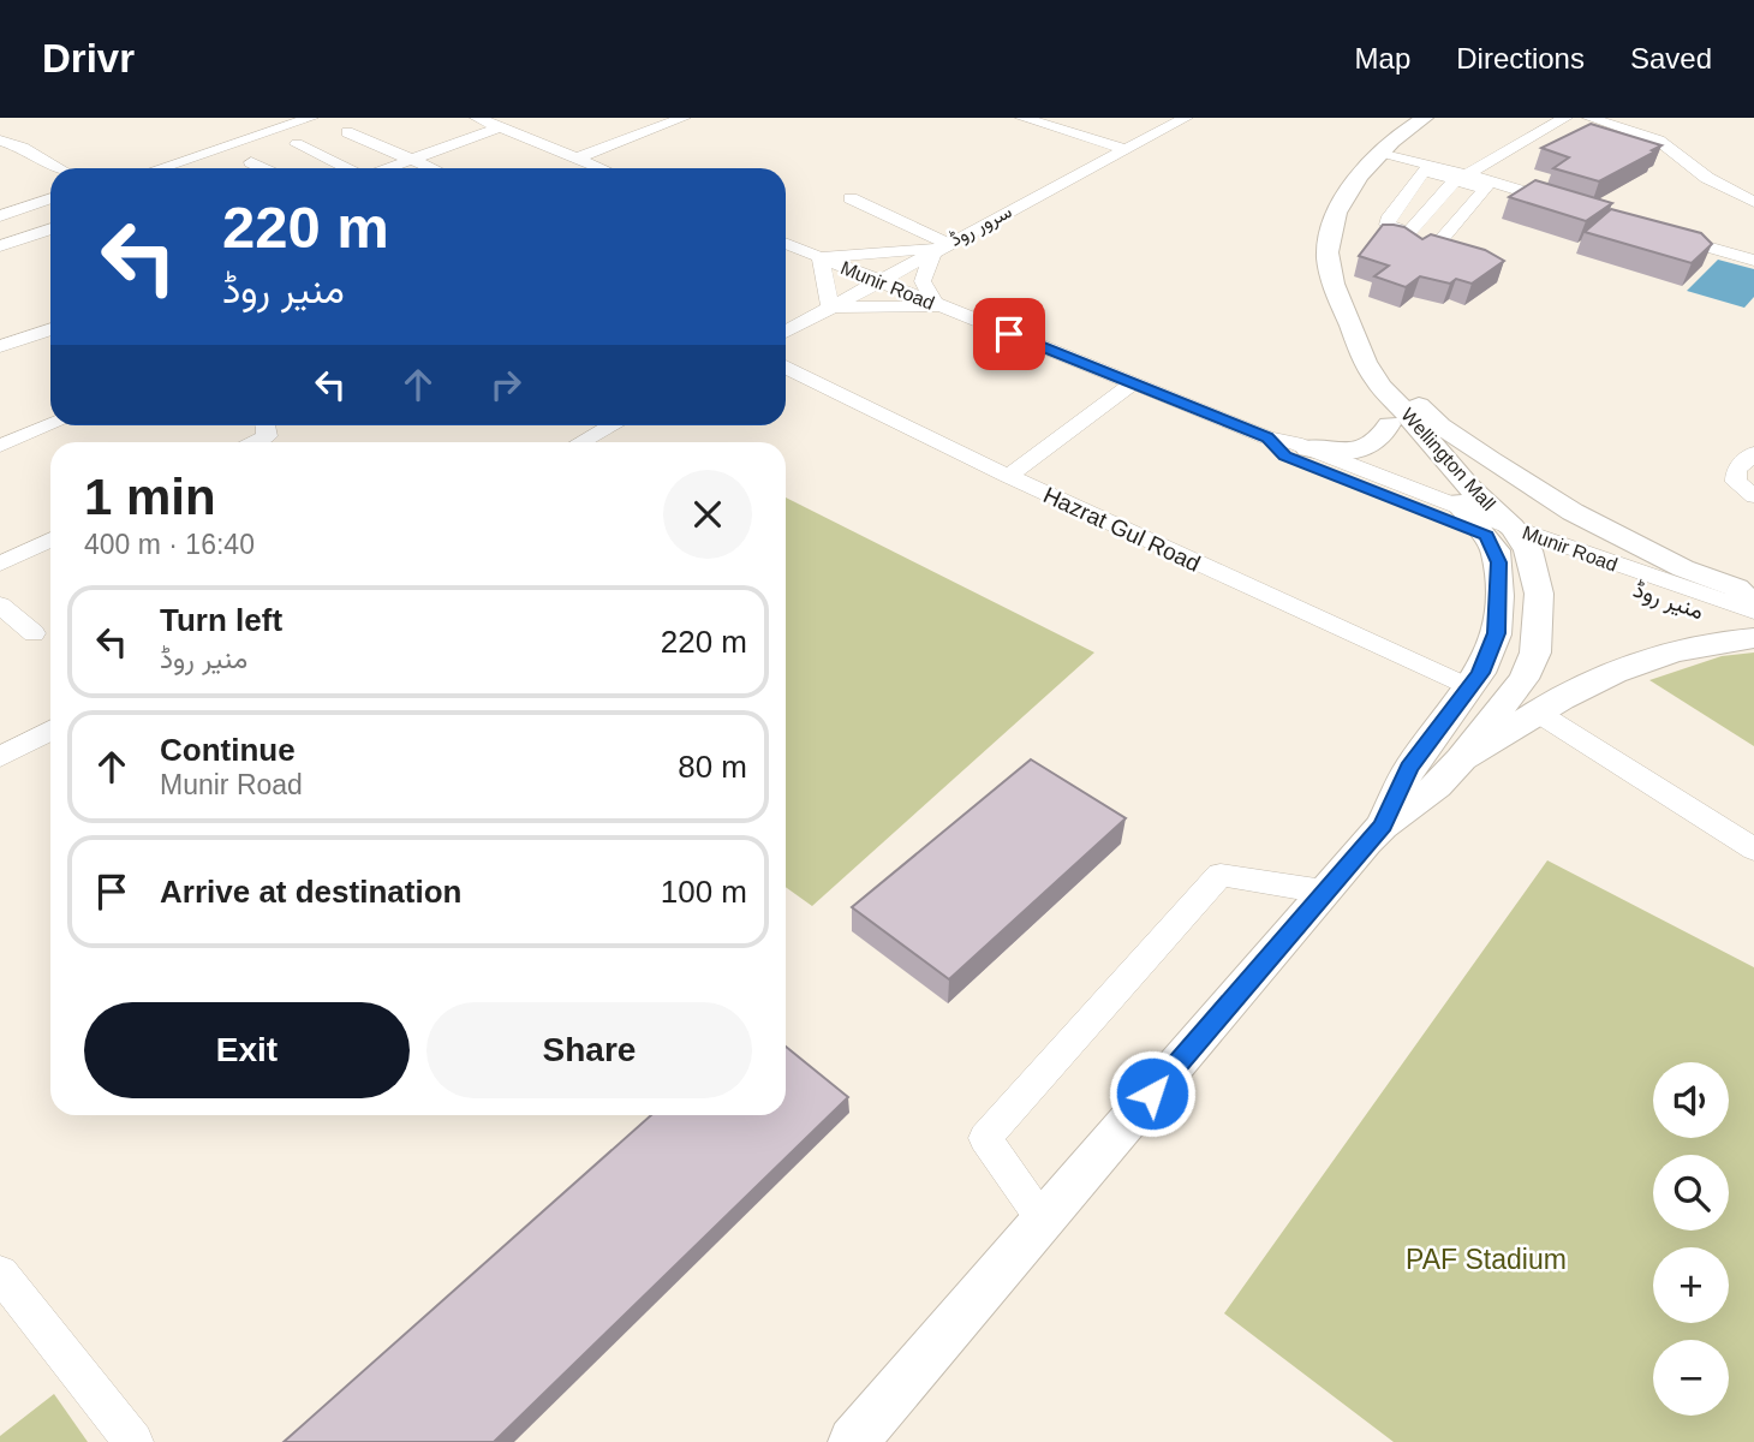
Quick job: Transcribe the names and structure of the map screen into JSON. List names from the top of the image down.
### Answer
{
  "streets": {
    "main road": ["Wellington Mall"],
    "street": [
      "سرور روڈ",
      "Munir Road",
      "Hazrat Gul Road",
      "منیر روڈ"
    ]
  },
  "crossings": [
    ["سرور روڈ", "Munir Road"],
    ["Munir Road", "Wellington Mall"],
    ["Munir Road", "منیر روڈ"],
    ["Wellington Mall", "منیر روڈ"]
  ],
  "parks": ["PAF Stadium"],
  "page": {
    "header": "Drivr",
    "nav": ["Map", "Directions", "Saved"],
    "turn": ["220 m", "منیر روڈ"],
    "heading": ["1 min", "400 m · 16:40"],
    "list": [
      {
        "name": "Turn left",
        "note": "منیر روڈ",
        "value": "220 m"
      },
      {
        "name": "Continue",
        "note": "Munir Road",
        "value": "80 m"
      },
      {
        "name": "Arrive at destination",
        "value": "100 m"
      }
    ],
    "buttons": ["Exit", "Share"],
    "map_buttons": ["+", "−"]
  }
}
